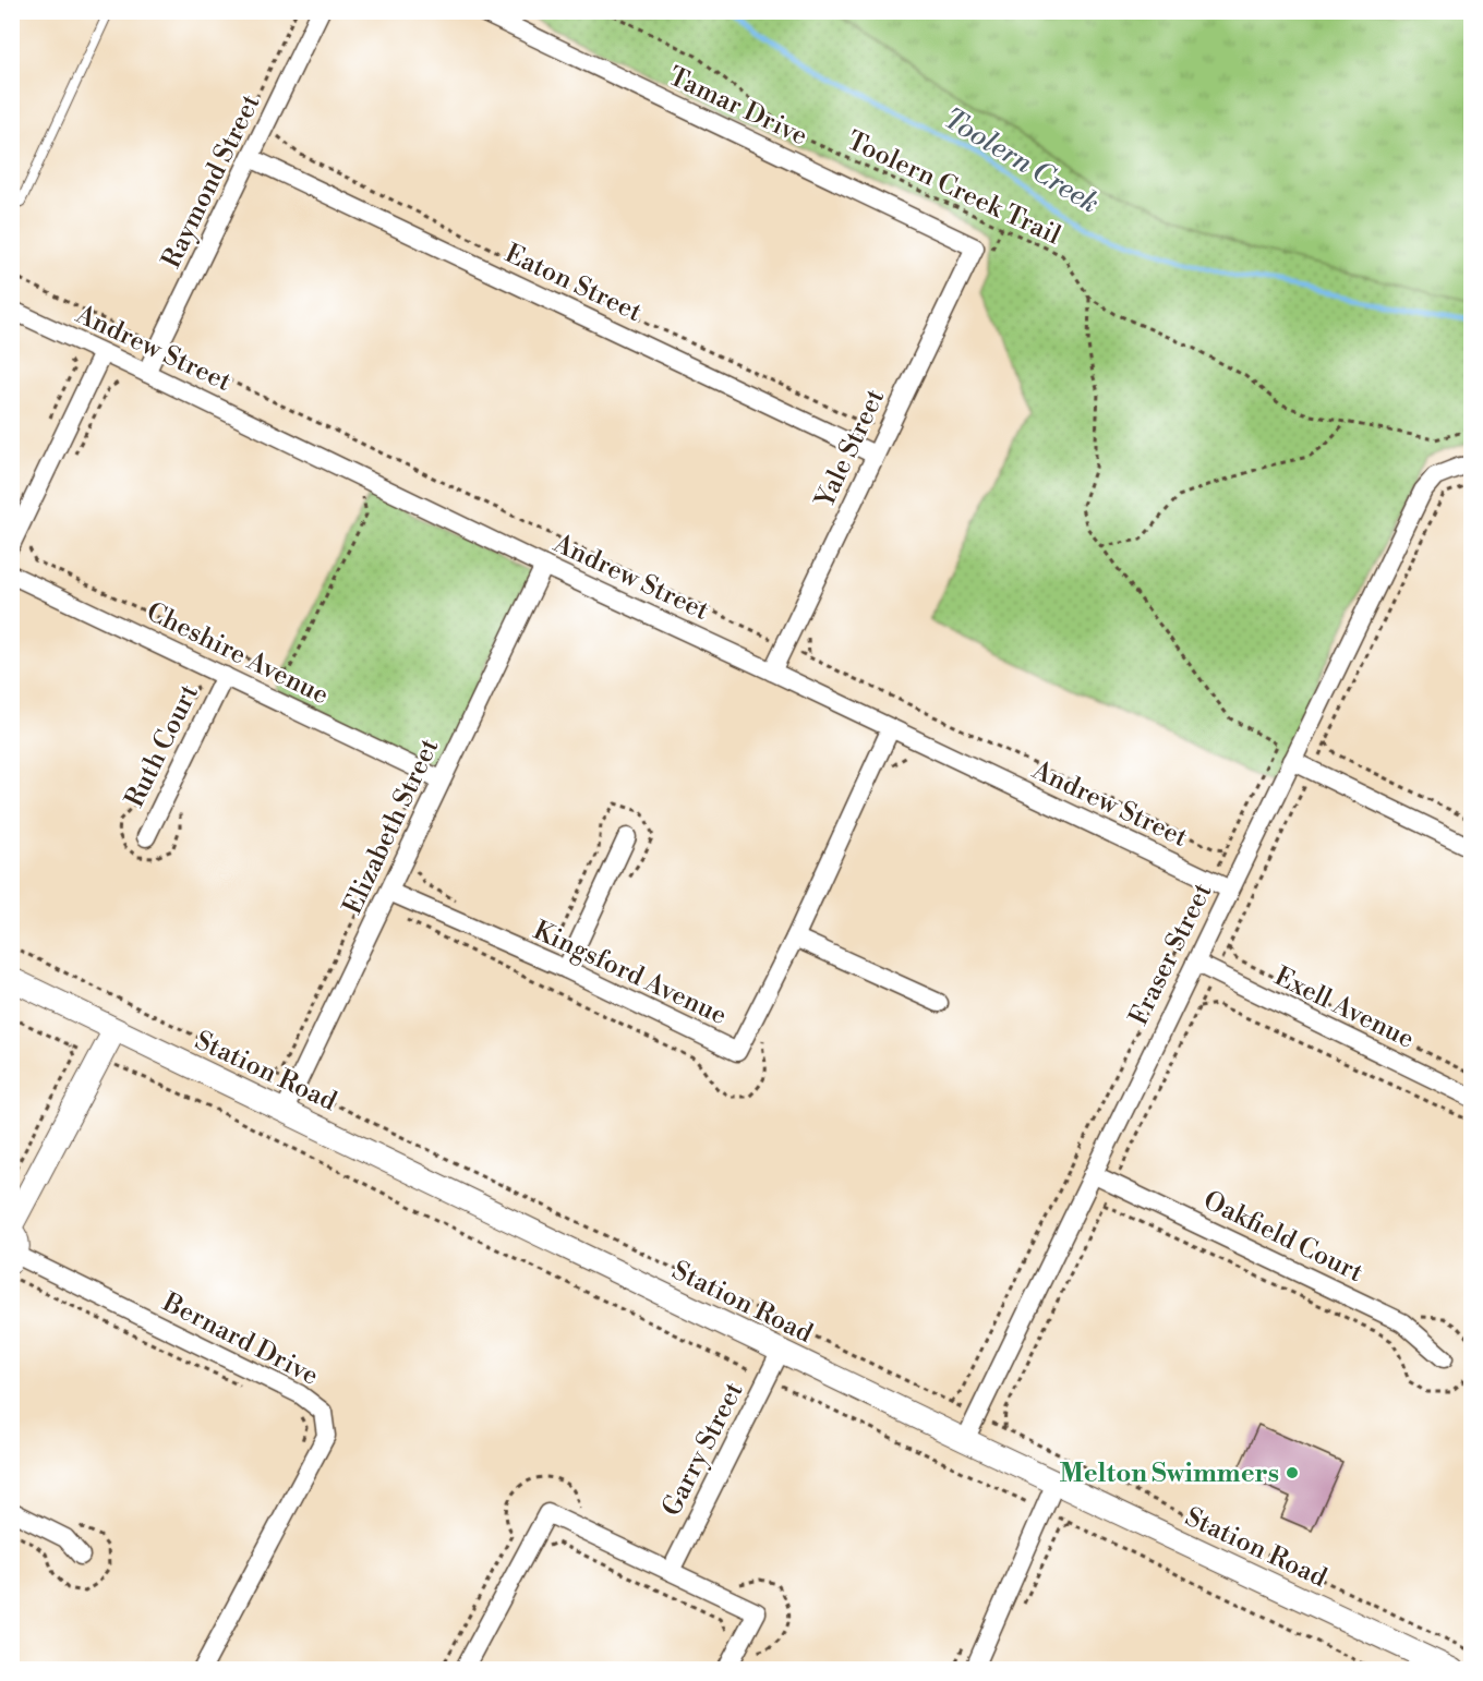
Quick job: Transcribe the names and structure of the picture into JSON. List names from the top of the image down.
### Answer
{
  "streets": {
    "street": [
      "Tamar Drive",
      "Raymond Street",
      "Eaton Street",
      "Andrew Street",
      "Yale Street",
      "Cheshire Avenue",
      "Ruth Court",
      "Elizabeth Street",
      "Fraser Street",
      "Kingsford Avenue",
      "Exell Avenue",
      "Station Road",
      "Oakfield Court",
      "Bernard Drive",
      "Garry Street"
    ],
    "path": ["Toolern Creek Trail"]
  },
  "crossings": [
    ["Tamar Drive", "Yale Street"],
    ["Raymond Street", "Eaton Street"],
    ["Raymond Street", "Andrew Street"],
    ["Eaton Street", "Yale Street"],
    ["Andrew Street", "Yale Street"],
    ["Andrew Street", "Elizabeth Street"],
    ["Andrew Street", "Fraser Street"],
    ["Andrew Street", "Kingsford Avenue"],
    ["Cheshire Avenue", "Ruth Court"],
    ["Cheshire Avenue", "Elizabeth Street"],
    ["Elizabeth Street", "Kingsford Avenue"],
    ["Elizabeth Street", "Station Road"],
    ["Fraser Street", "Exell Avenue"],
    ["Fraser Street", "Station Road"],
    ["Fraser Street", "Oakfield Court"],
    ["Station Road", "Garry Street"]
  ],
  "water": ["Toolern Creek"],
  "places": ["Melton Swimmers"]
}
